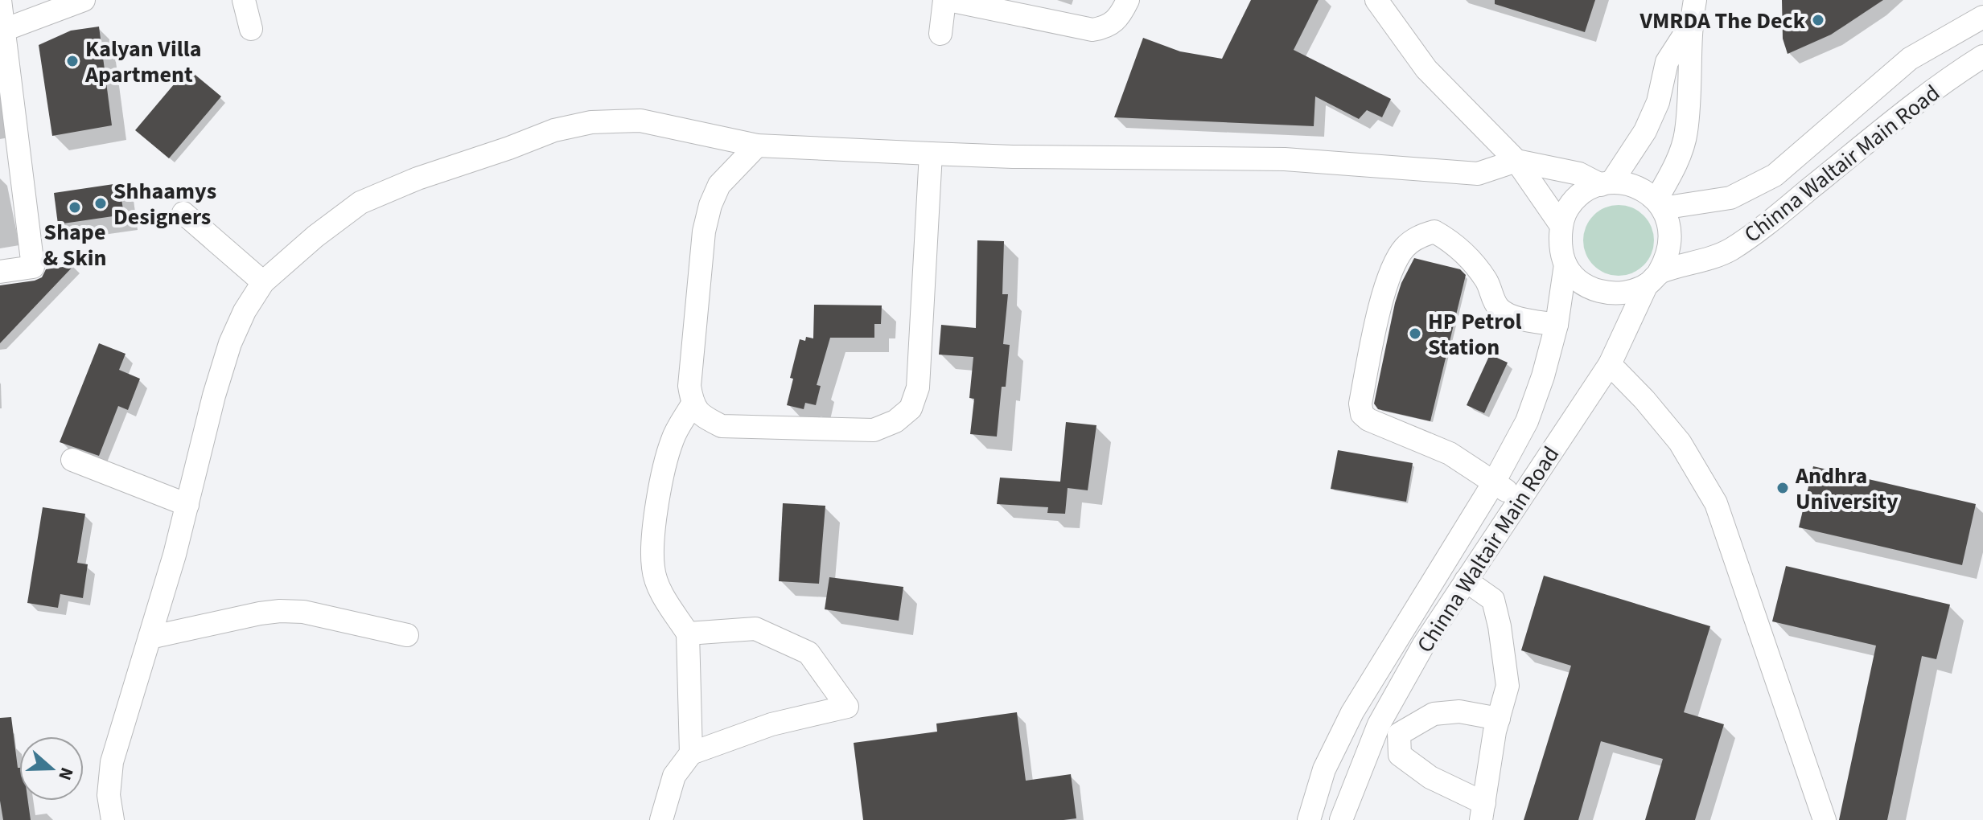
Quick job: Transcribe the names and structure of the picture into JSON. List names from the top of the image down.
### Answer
{
  "streets": {
    "street": ["Chinna Waltair Main Road"]
  },
  "places": [
    "VMRDA The Deck",
    "Kalyan Villa Apartment",
    "Shhaamys Designers",
    "Shape & Skin",
    "HP Petrol Station",
    "Andhra University"
  ],
  "north": "right"
}
